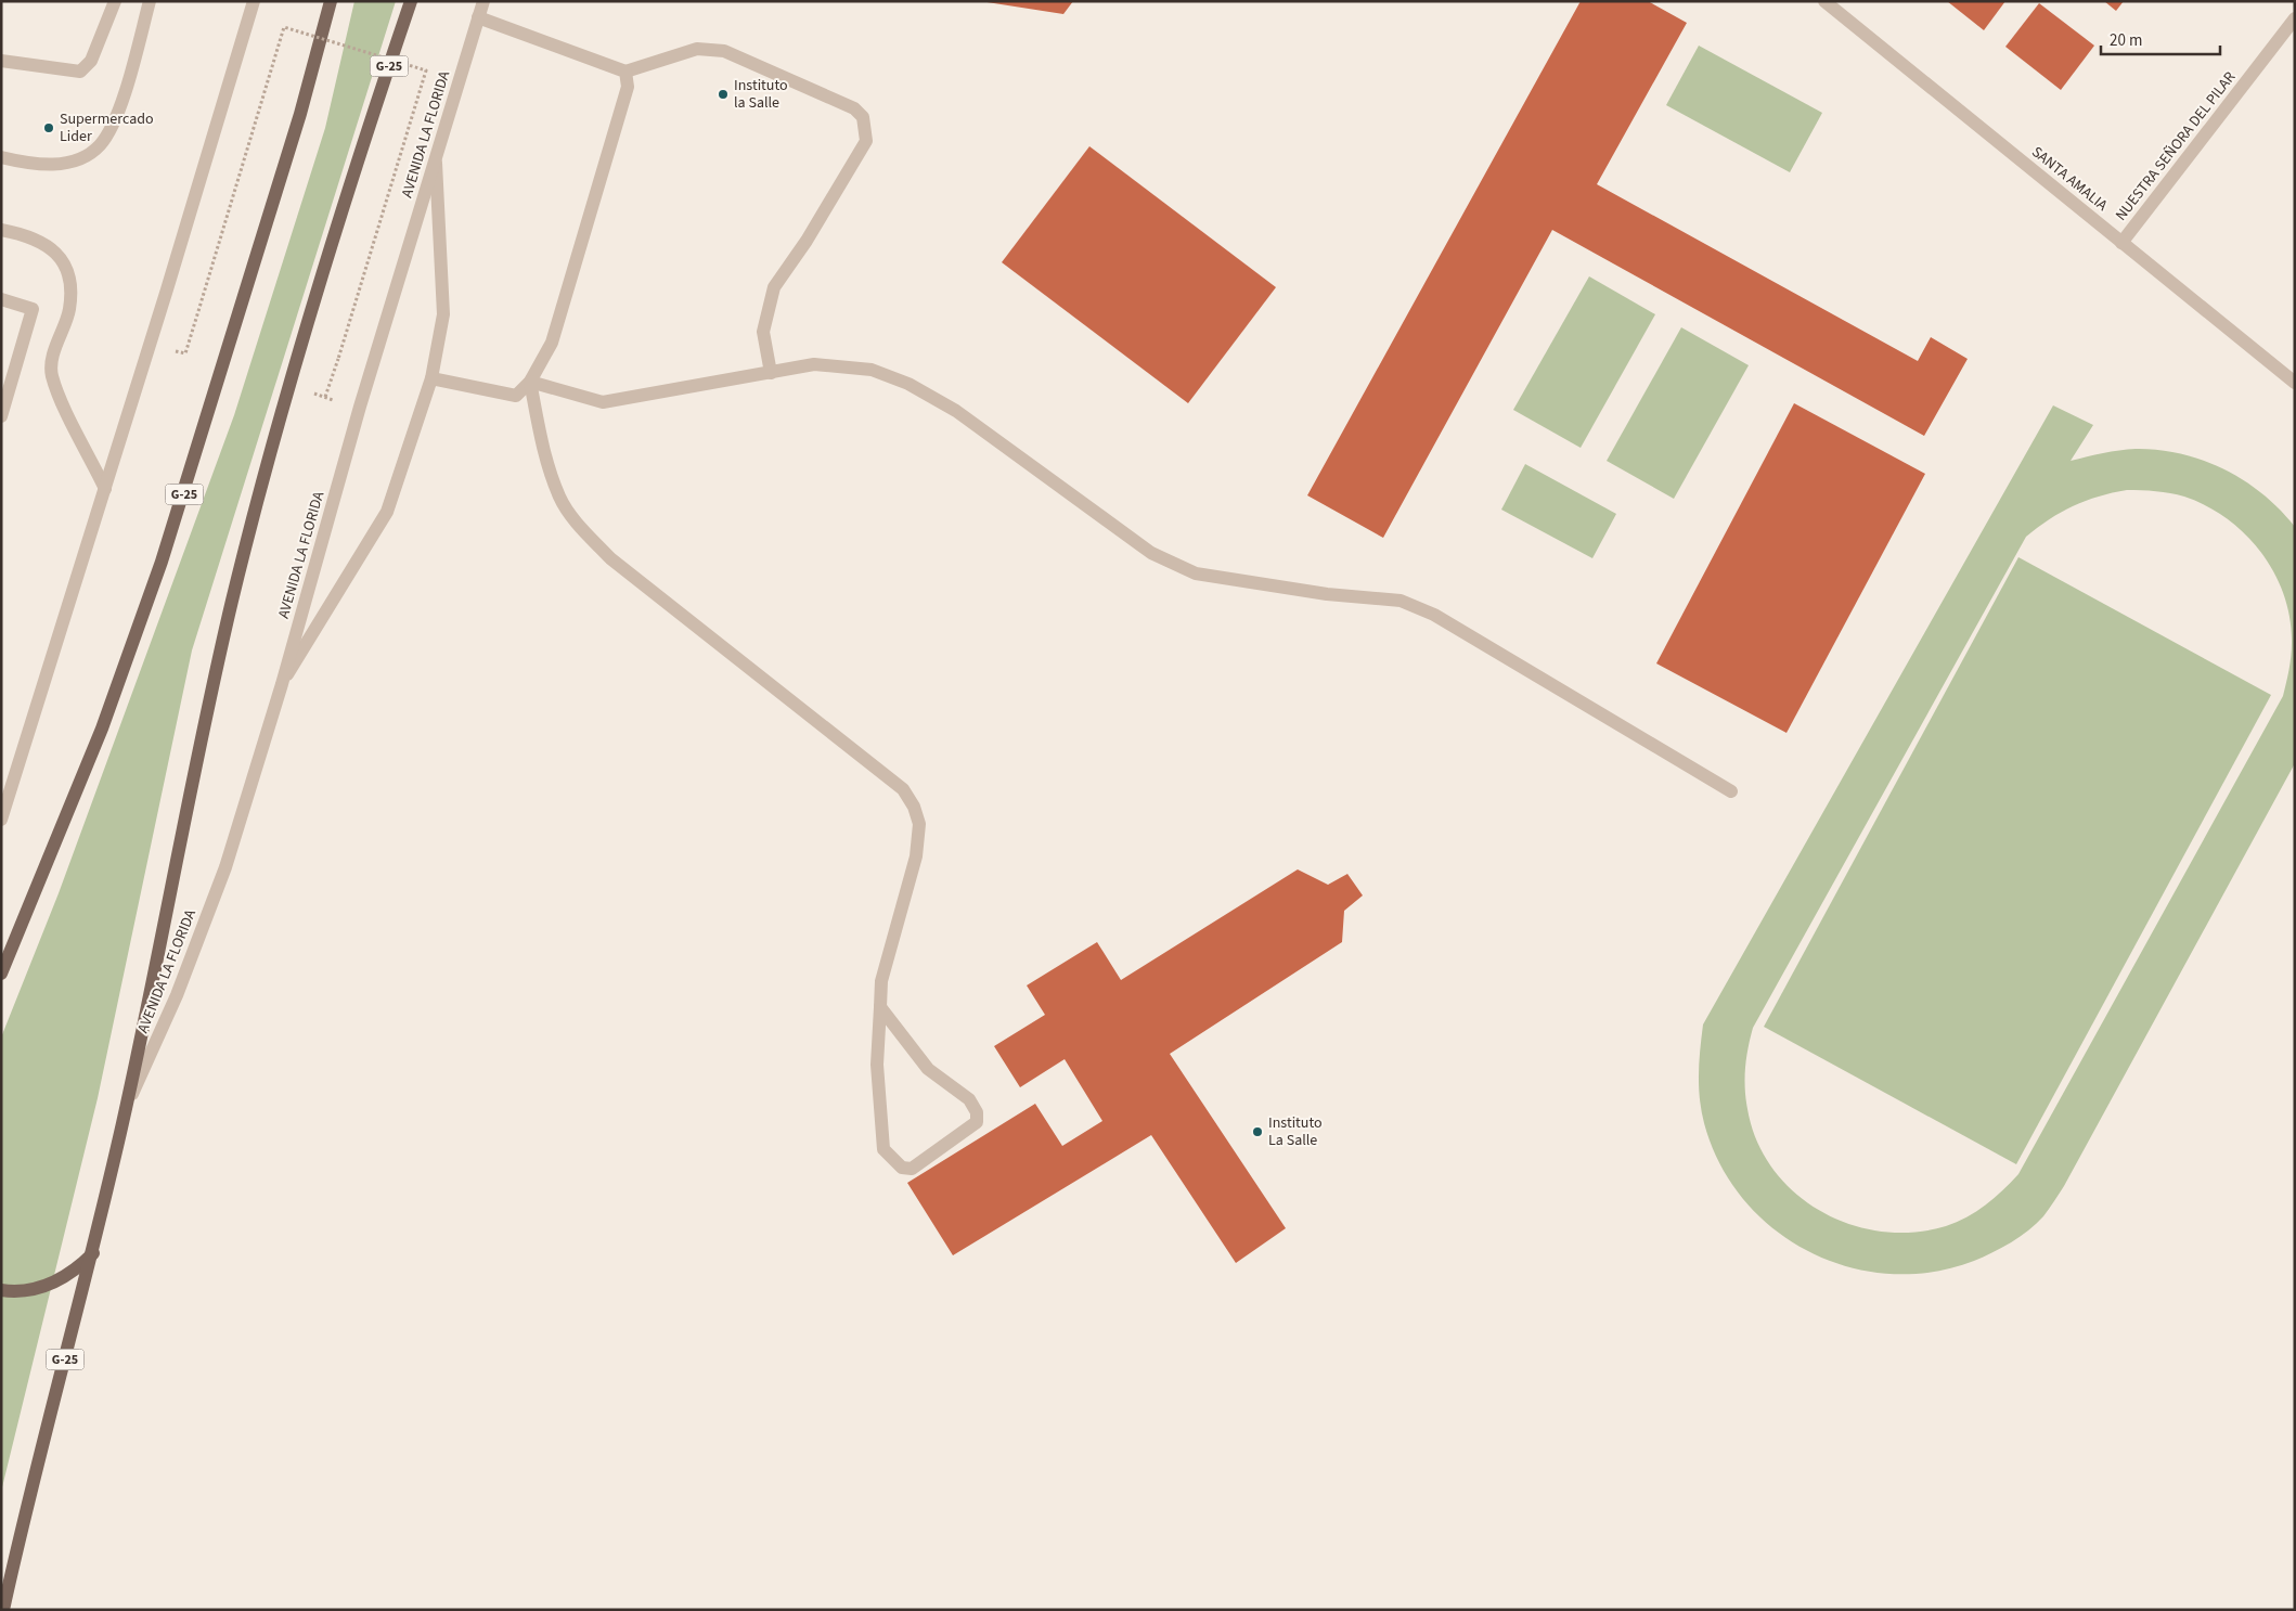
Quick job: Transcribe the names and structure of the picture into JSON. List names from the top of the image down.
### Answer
{
  "streets": {
    "main road": ["G-25", "AVENIDA LA FLORIDA"],
    "street": ["NUESTRA SEÑORA DEL PILAR", "SANTA AMALIA"]
  },
  "crossings": [
    ["NUESTRA SEÑORA DEL PILAR", "SANTA AMALIA"]
  ],
  "places": ["Instituto la Salle", "Supermercado Lider", "Instituto La Salle"],
  "scale_bar": "20 m"
}
